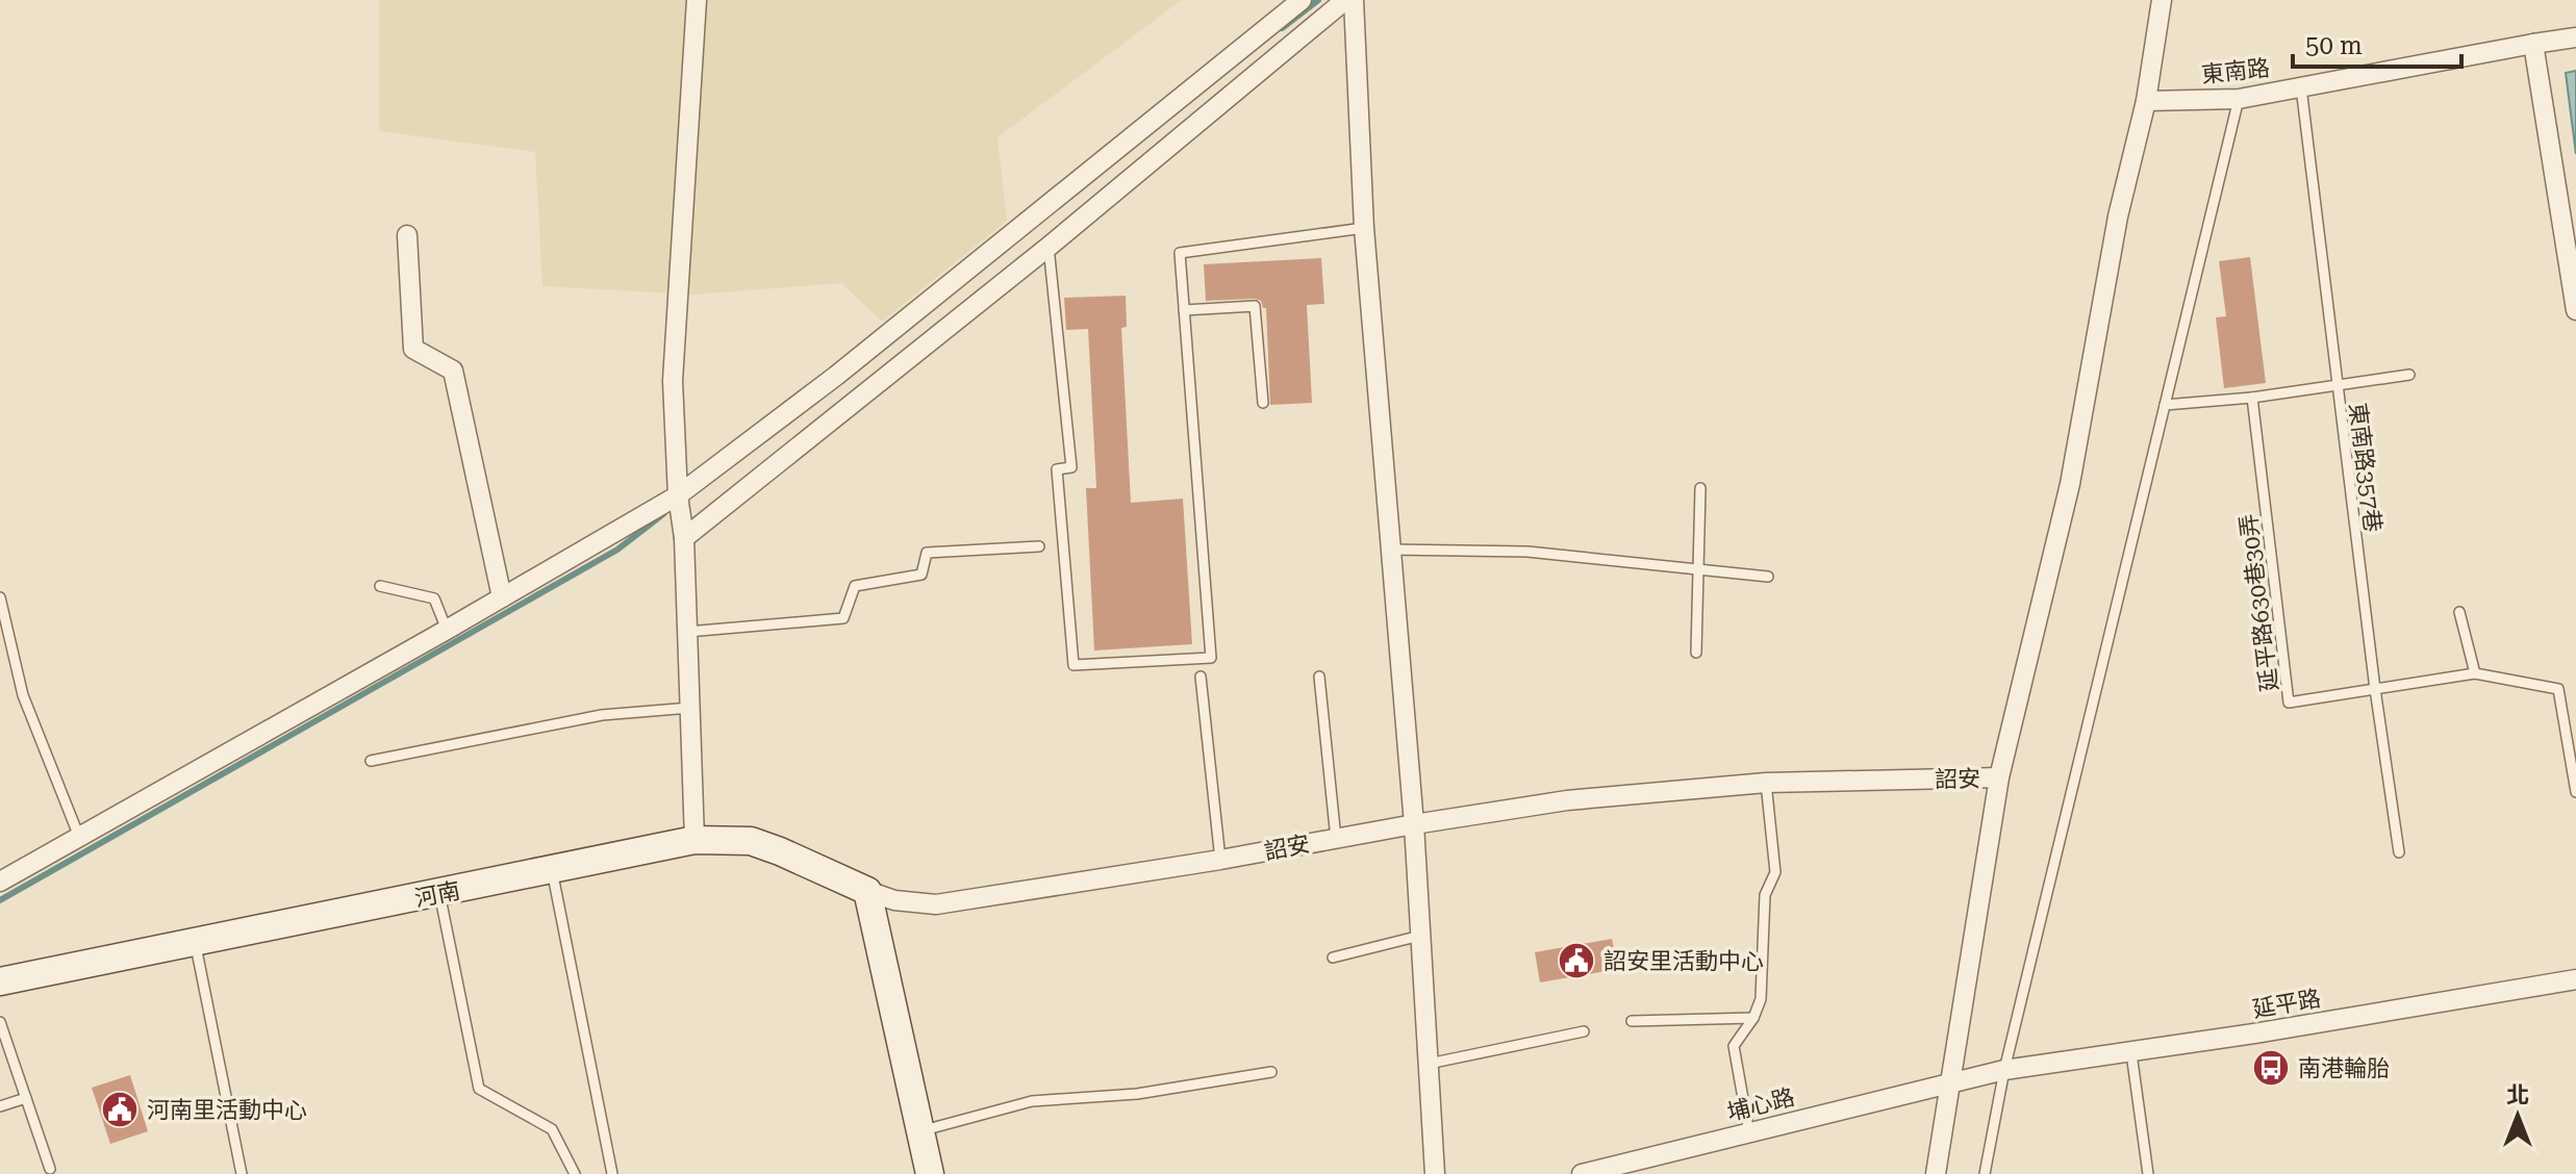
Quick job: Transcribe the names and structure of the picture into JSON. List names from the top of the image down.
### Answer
{
  "streets": {
    "street": [
      "東南路",
      "詔安",
      "河南",
      "延平路",
      "埔心路"
    ],
    "lane": ["東南路357巷", "延平路630巷30弄"]
  },
  "crossings": [
    ["東南路", "東南路357巷"],
    ["東南路357巷", "延平路630巷30弄"],
    ["詔安", "河南"],
    ["延平路", "埔心路"]
  ],
  "places": {
    "public building": ["詔安里活動中心", "河南里活動中心"],
    "bus stop": ["南港輪胎"]
  },
  "scale_bar": "50 m",
  "north": "top"
}
